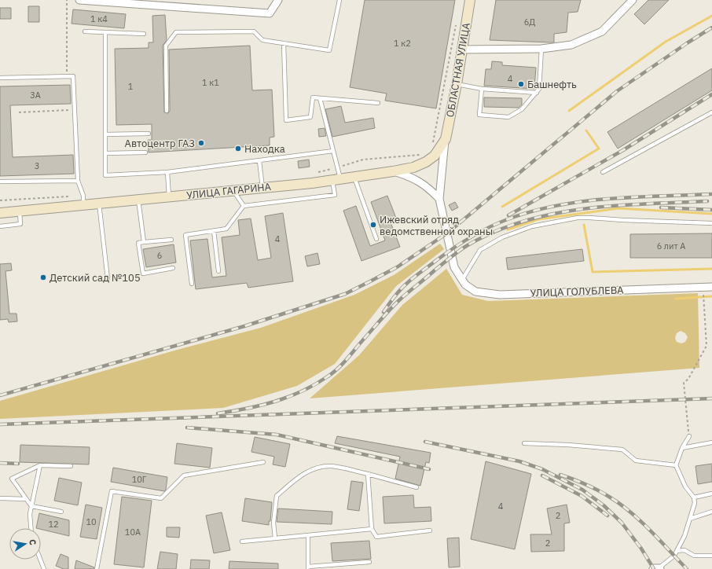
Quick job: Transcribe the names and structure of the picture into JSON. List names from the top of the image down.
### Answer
{
  "streets": {
    "main road": ["ОБЛАСТНАЯ УЛИЦА", "УЛИЦА ГАГАРИНА"],
    "street": ["УЛИЦА ГОЛУБЛЕВА"]
  },
  "crossings": [
    ["ОБЛАСТНАЯ УЛИЦА", "УЛИЦА ГАГАРИНА"]
  ],
  "places": [
    "Башнефть",
    "Автоцентр ГАЗ",
    "Находка",
    "Ижевский отряд ведомственной охраны",
    "Детский сад №105"
  ],
  "house_numbers": [
    "1 к4",
    "6Д",
    "1 к2",
    "4",
    "1 к1",
    "1",
    "3А",
    "3",
    "4",
    "6 лит А",
    "6",
    "10Г",
    "4",
    "2",
    "10",
    "12",
    "10А",
    "2"
  ],
  "north": "right"
}
